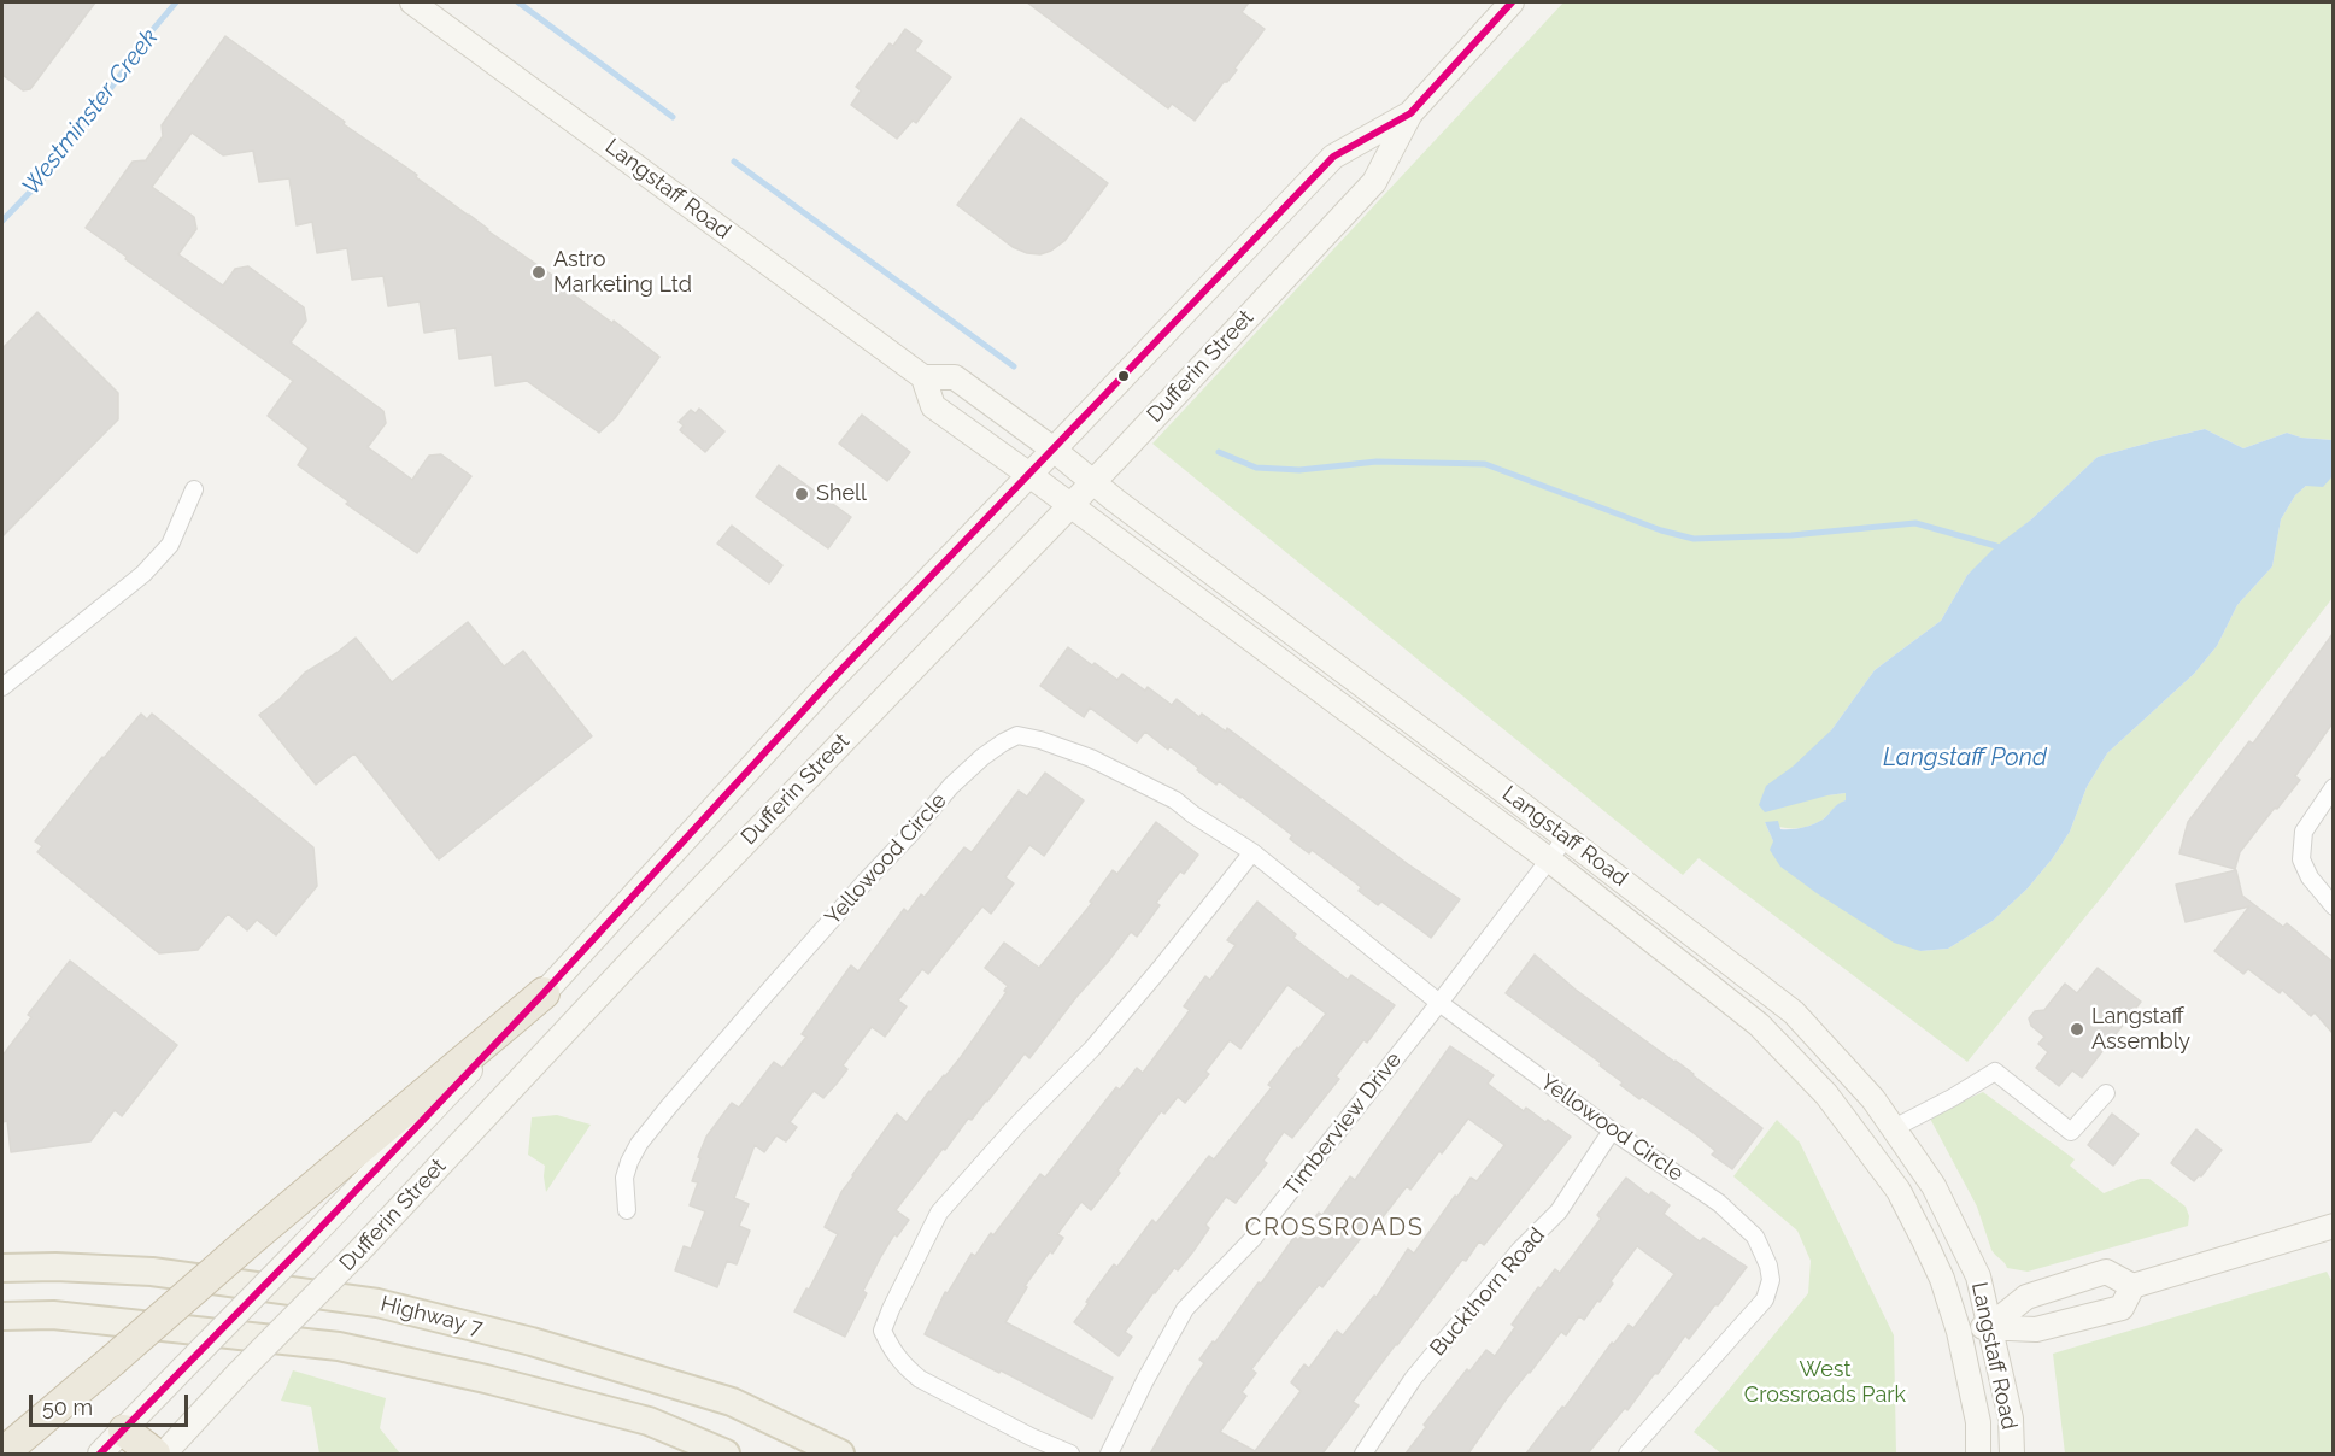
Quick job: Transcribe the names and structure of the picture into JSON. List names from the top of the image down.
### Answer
{
  "streets": {
    "main road": ["Langstaff Road", "Dufferin Street", "Highway 7"],
    "street": ["Yellowood Circle", "Timberview Drive", "Buckthorn Road"]
  },
  "crossings": [
    ["Langstaff Road", "Dufferin Street"],
    ["Langstaff Road", "Timberview Drive"],
    ["Yellowood Circle", "Timberview Drive"],
    ["Yellowood Circle", "Buckthorn Road"]
  ],
  "districts": ["CROSSROADS"],
  "water": ["Westminster Creek", "Langstaff Pond"],
  "parks": ["West Crossroads Park"],
  "places": ["Astro Marketing Ltd", "Shell", "Langstaff Assembly"],
  "scale_bar": "50 m"
}
